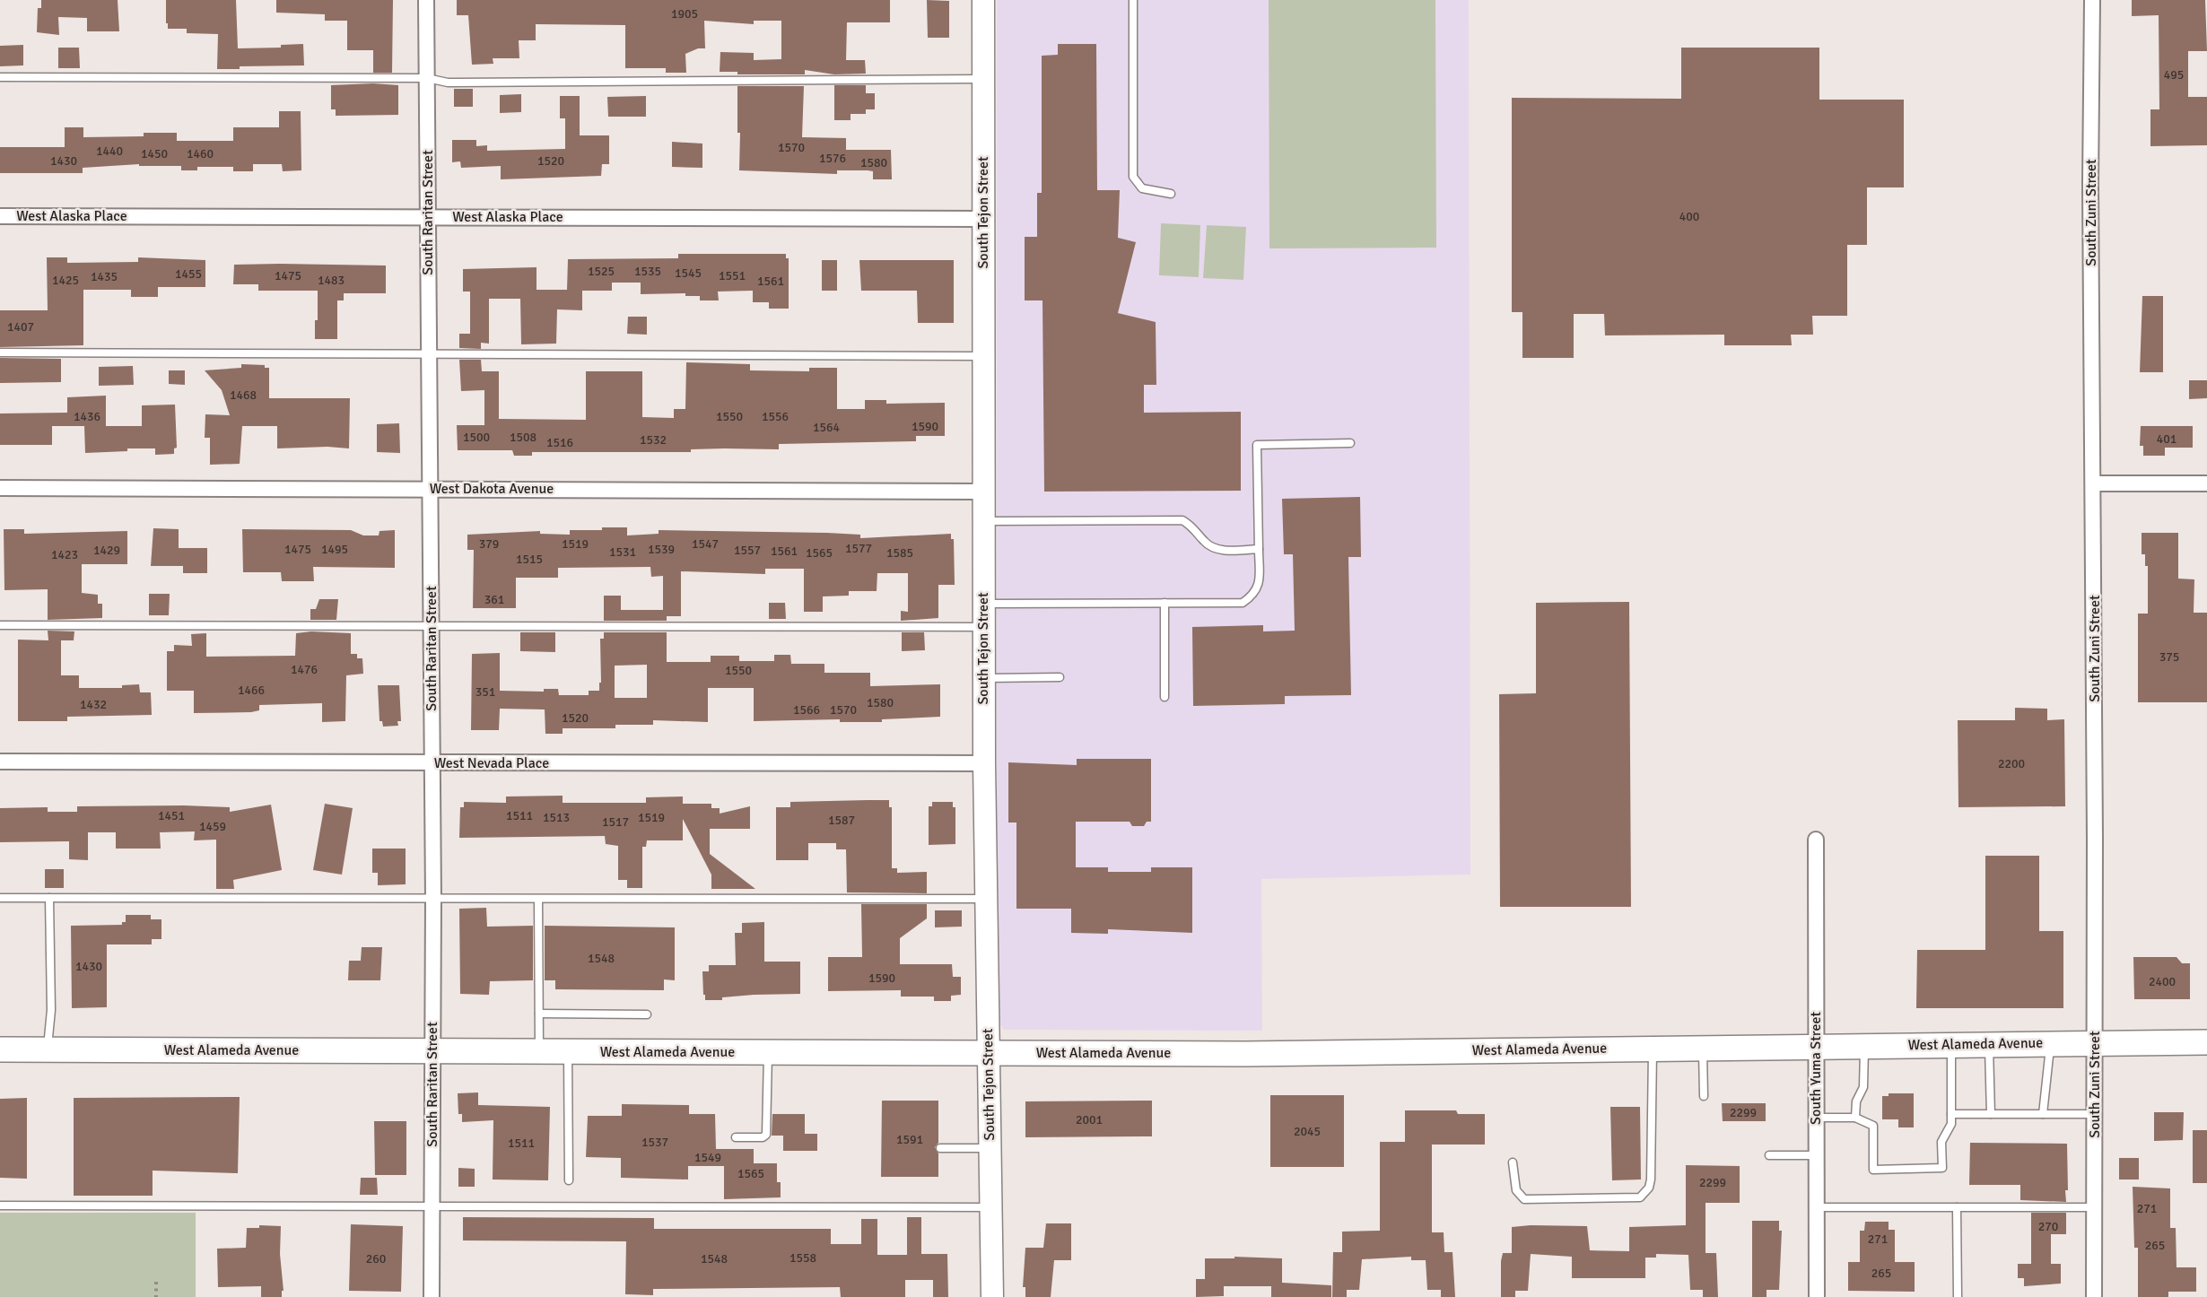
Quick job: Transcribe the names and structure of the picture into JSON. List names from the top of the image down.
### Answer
{
  "streets": {
    "main road": ["West Alameda Avenue"],
    "street": [
      "South Raritan Street",
      "South Tejon Street",
      "South Zuni Street",
      "West Alaska Place",
      "West Dakota Avenue",
      "West Nevada Place",
      "South Yuma Street"
    ]
  },
  "crossings": [
    ["South Raritan Street", "West Alaska Place"],
    ["South Raritan Street", "West Dakota Avenue"],
    ["South Raritan Street", "West Nevada Place"],
    ["South Raritan Street", "West Alameda Avenue"],
    ["South Tejon Street", "West Alaska Place"],
    ["South Tejon Street", "West Dakota Avenue"],
    ["South Tejon Street", "West Nevada Place"],
    ["South Tejon Street", "West Alameda Avenue"],
    ["South Zuni Street", "West Alameda Avenue"],
    ["West Alameda Avenue", "South Yuma Street"]
  ],
  "house_numbers": [
    "1905",
    "495",
    "1570",
    "1440",
    "1450",
    "1460",
    "1576",
    "1430",
    "1520",
    "1580",
    "400",
    "1525",
    "1535",
    "1545",
    "1455",
    "1475",
    "1551",
    "1435",
    "1425",
    "1483",
    "1561",
    "1407",
    "1468",
    "1436",
    "1550",
    "1556",
    "1590",
    "1564",
    "1500",
    "1508",
    "401",
    "1532",
    "1516",
    "379",
    "1519",
    "1547",
    "1577",
    "1475",
    "1495",
    "1539",
    "1429",
    "1557",
    "1561",
    "1531",
    "1565",
    "1585",
    "1423",
    "1515",
    "361",
    "375",
    "1476",
    "1550",
    "1466",
    "351",
    "1580",
    "1432",
    "1566",
    "1570",
    "1520",
    "2200",
    "1451",
    "1511",
    "1513",
    "1519",
    "1587",
    "1517",
    "1459",
    "1548",
    "1430",
    "1590",
    "2400",
    "2299",
    "2001",
    "2045",
    "1591",
    "1537",
    "1511",
    "1549",
    "1565",
    "2299",
    "271",
    "270",
    "271",
    "265",
    "1558",
    "260",
    "1548",
    "265"
  ]
}
